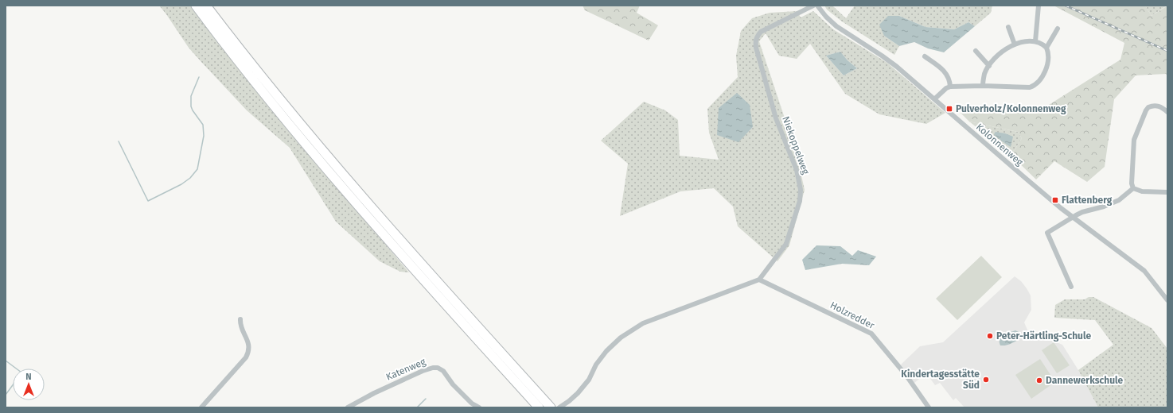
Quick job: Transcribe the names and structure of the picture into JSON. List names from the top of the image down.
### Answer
{
  "streets": {
    "street": [
      "Kolonnenweg",
      "Niekoppelweg",
      "Holzredder",
      "Katenweg"
    ]
  },
  "crossings": [
    ["Niekoppelweg", "Holzredder"]
  ],
  "places": {
    "transit": ["Pulverholz/Kolonnenweg", "Flattenberg"],
    "other": ["Peter-Härtling-Schule", "Kindertagesstätte Süd", "Dannewerkschule"]
  },
  "north": "top"
}
